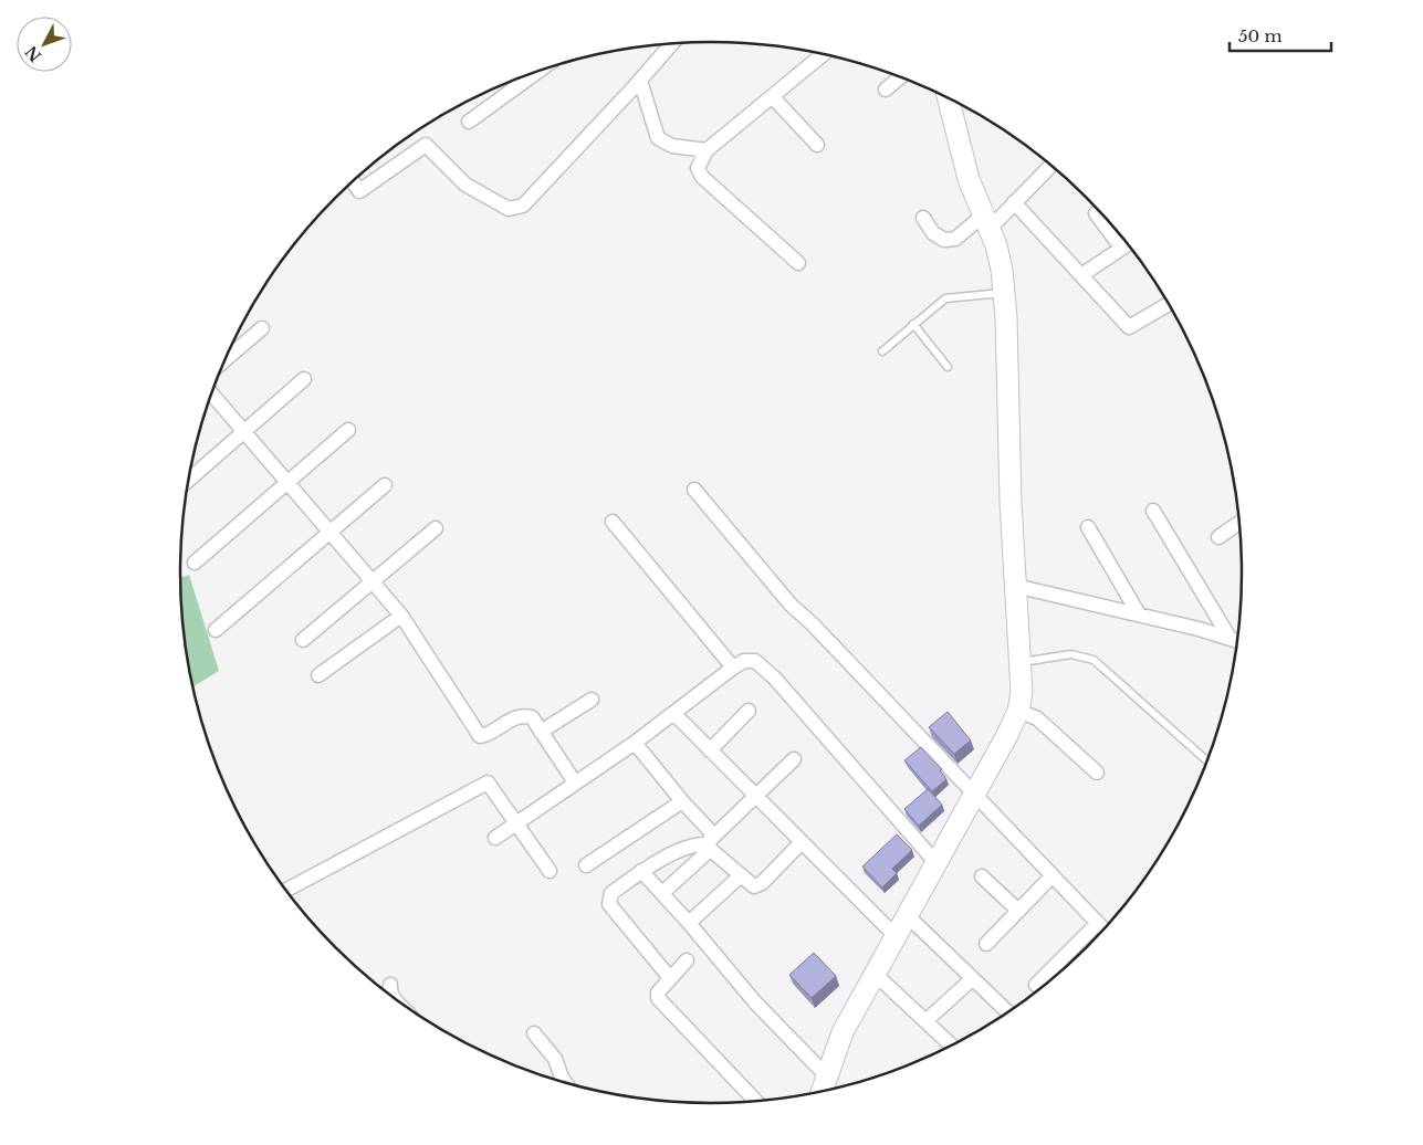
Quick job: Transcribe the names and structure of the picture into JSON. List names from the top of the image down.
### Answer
{
  "scale_bar": "50 m",
  "north": "bottom left"
}
